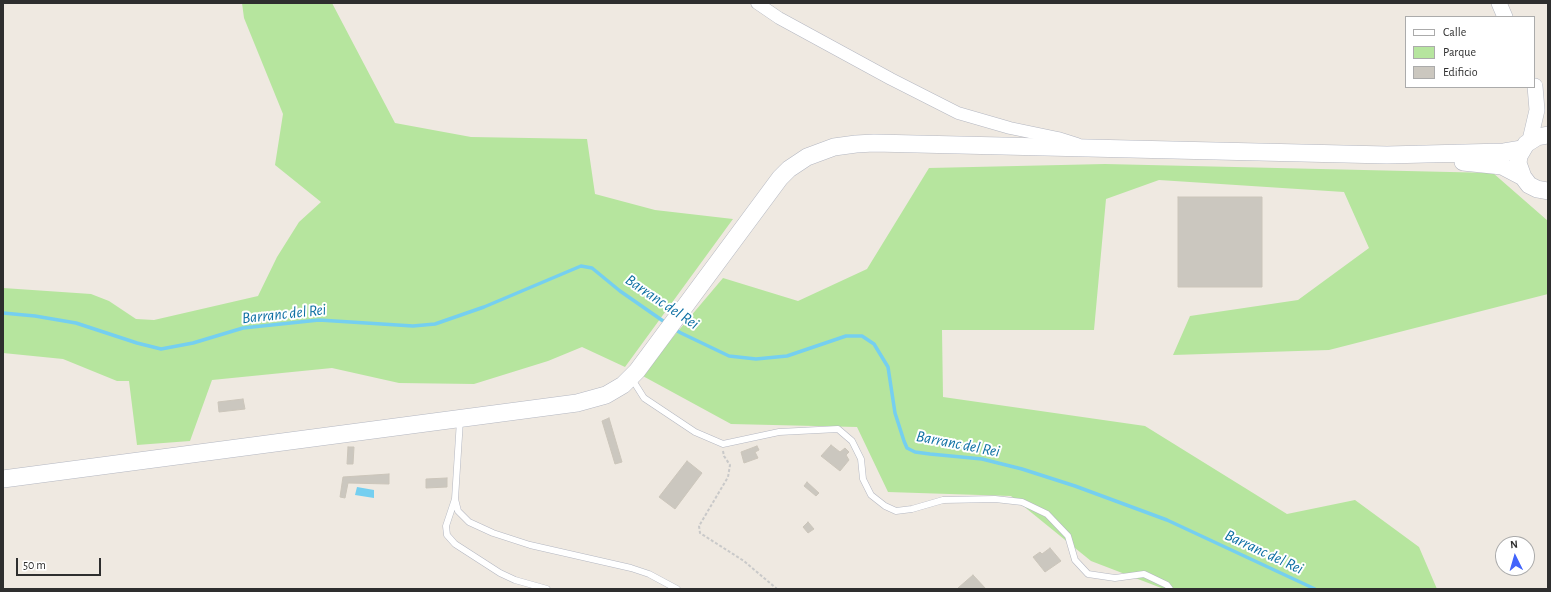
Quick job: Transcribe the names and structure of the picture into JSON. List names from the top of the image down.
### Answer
{
  "water": ["Barranc del Rei"],
  "legend": ["Calle", "Parque", "Edificio"],
  "scale_bar": "50 m",
  "north": "top"
}
